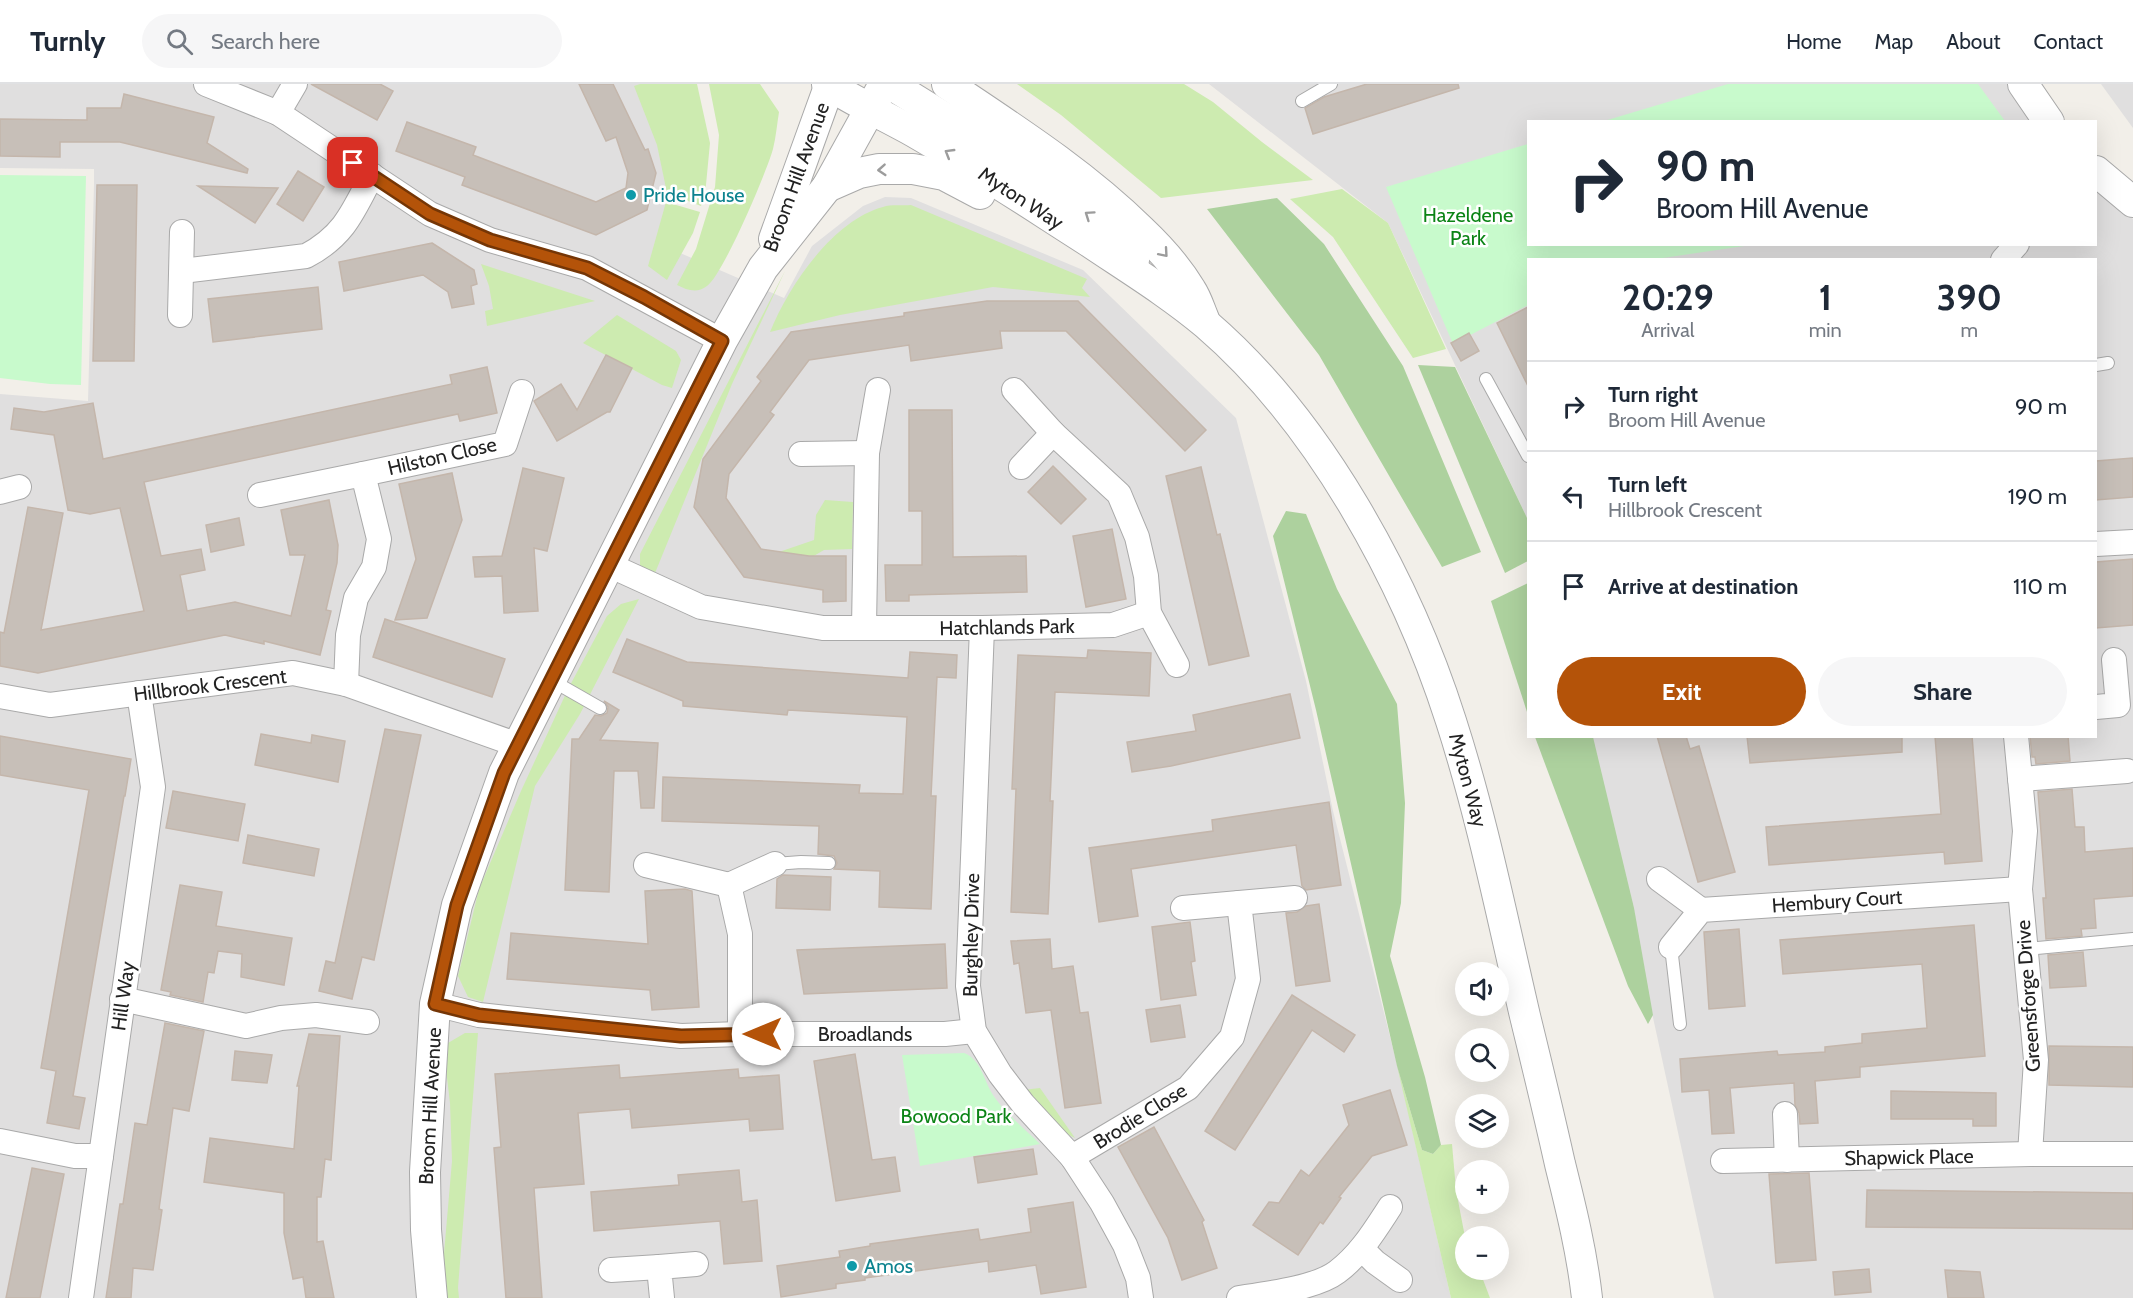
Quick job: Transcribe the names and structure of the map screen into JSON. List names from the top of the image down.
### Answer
{
  "streets": {
    "street": [
      "Broom Hill Avenue",
      "Myton Way",
      "Hilston Close",
      "Hatchlands Park",
      "Hillbrook Crescent",
      "Hembury Court",
      "Burghley Drive",
      "Hill Way",
      "Greensforge Drive",
      "Broadlands",
      "Brodie Close",
      "Shapwick Place"
    ]
  },
  "crossings": [
    ["Broom Hill Avenue", "Myton Way"],
    ["Broom Hill Avenue", "Hatchlands Park"],
    ["Broom Hill Avenue", "Hillbrook Crescent"],
    ["Broom Hill Avenue", "Broadlands"],
    ["Hilston Close", "Hillbrook Crescent"],
    ["Hatchlands Park", "Burghley Drive"],
    ["Hillbrook Crescent", "Hill Way"],
    ["Hembury Court", "Greensforge Drive"],
    ["Burghley Drive", "Broadlands"],
    ["Burghley Drive", "Brodie Close"],
    ["Greensforge Drive", "Shapwick Place"]
  ],
  "parks": ["Hazeldene Park", "Bowood Park"],
  "places": ["Pride House", "Amos"],
  "page": {
    "header": "Turnly",
    "search": "Search here",
    "nav": [
      "Home",
      "Map",
      "About",
      "Contact"
    ],
    "turn": ["90 m", "Broom Hill Avenue"],
    "eta": [
      "20:29",
      "Arrival",
      "1",
      "min",
      "390",
      "m"
    ],
    "list": [
      {
        "name": "Turn right",
        "note": "Broom Hill Avenue",
        "value": "90 m"
      },
      {
        "name": "Turn left",
        "note": "Hillbrook Crescent",
        "value": "190 m"
      },
      {
        "name": "Arrive at destination",
        "value": "110 m"
      }
    ],
    "buttons": ["Exit", "Share"],
    "map_buttons": ["+", "−"]
  }
}
